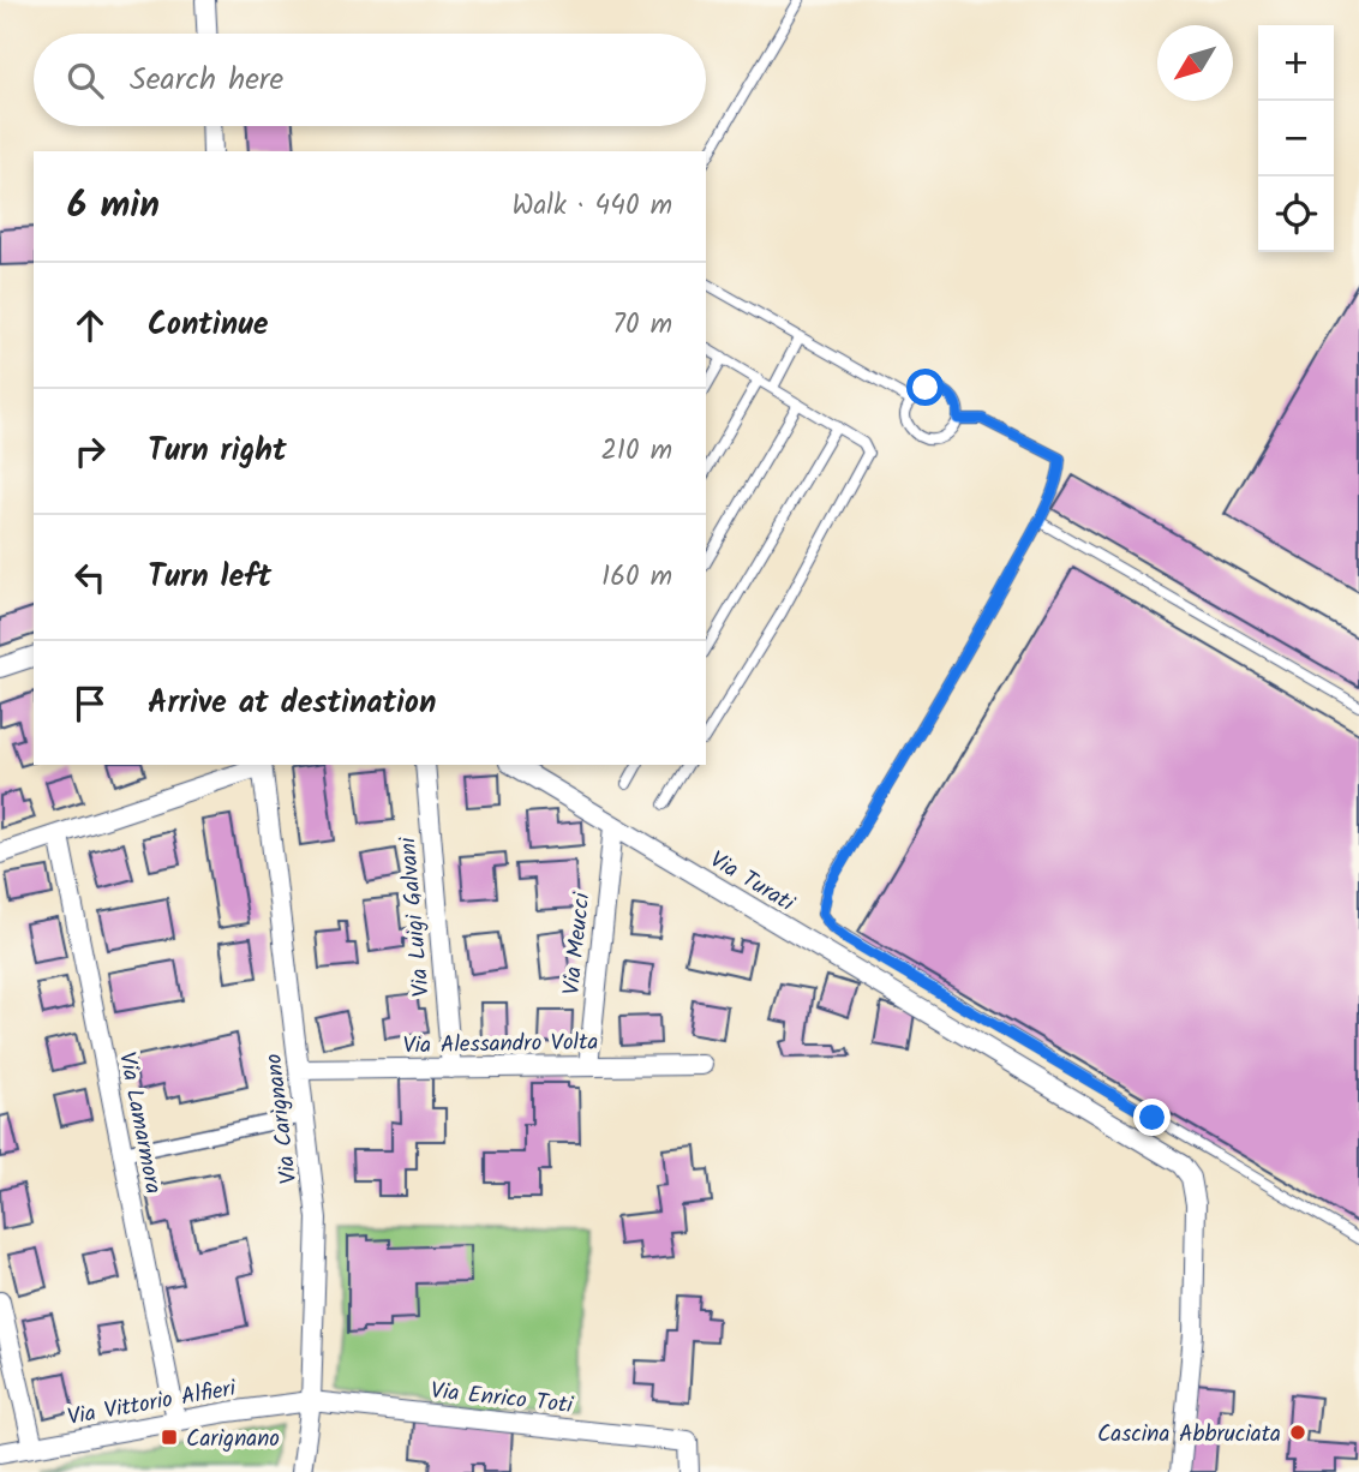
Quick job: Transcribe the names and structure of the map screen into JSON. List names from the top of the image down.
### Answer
{
  "streets": {
    "street": [
      "Via Turati",
      "Via Luigi Galvani",
      "Via Meucci",
      "Via Alessandro Volta",
      "Via Carignano",
      "Via Lamarmora",
      "Via Enrico Toti",
      "Via Vittorio Alfieri"
    ]
  },
  "crossings": [
    ["Via Turati", "Via Meucci"],
    ["Via Luigi Galvani", "Via Alessandro Volta"],
    ["Via Meucci", "Via Alessandro Volta"],
    ["Via Alessandro Volta", "Via Carignano"],
    ["Via Carignano", "Via Enrico Toti"],
    ["Via Carignano", "Via Vittorio Alfieri"],
    ["Via Lamarmora", "Via Vittorio Alfieri"],
    ["Via Enrico Toti", "Via Vittorio Alfieri"]
  ],
  "places": {
    "other": ["Cascina Abbruciata"],
    "transit": ["Carignano"]
  },
  "north": "bottom left",
  "page": {
    "map_buttons": ["+", "−"],
    "search": "Search here",
    "heading": ["6 min", "Walk · 440 m"],
    "list": [
      ["Continue", "70 m"],
      ["Turn right", "210 m"],
      ["Turn left", "160 m"],
      "Arrive at destination"
    ]
  }
}
